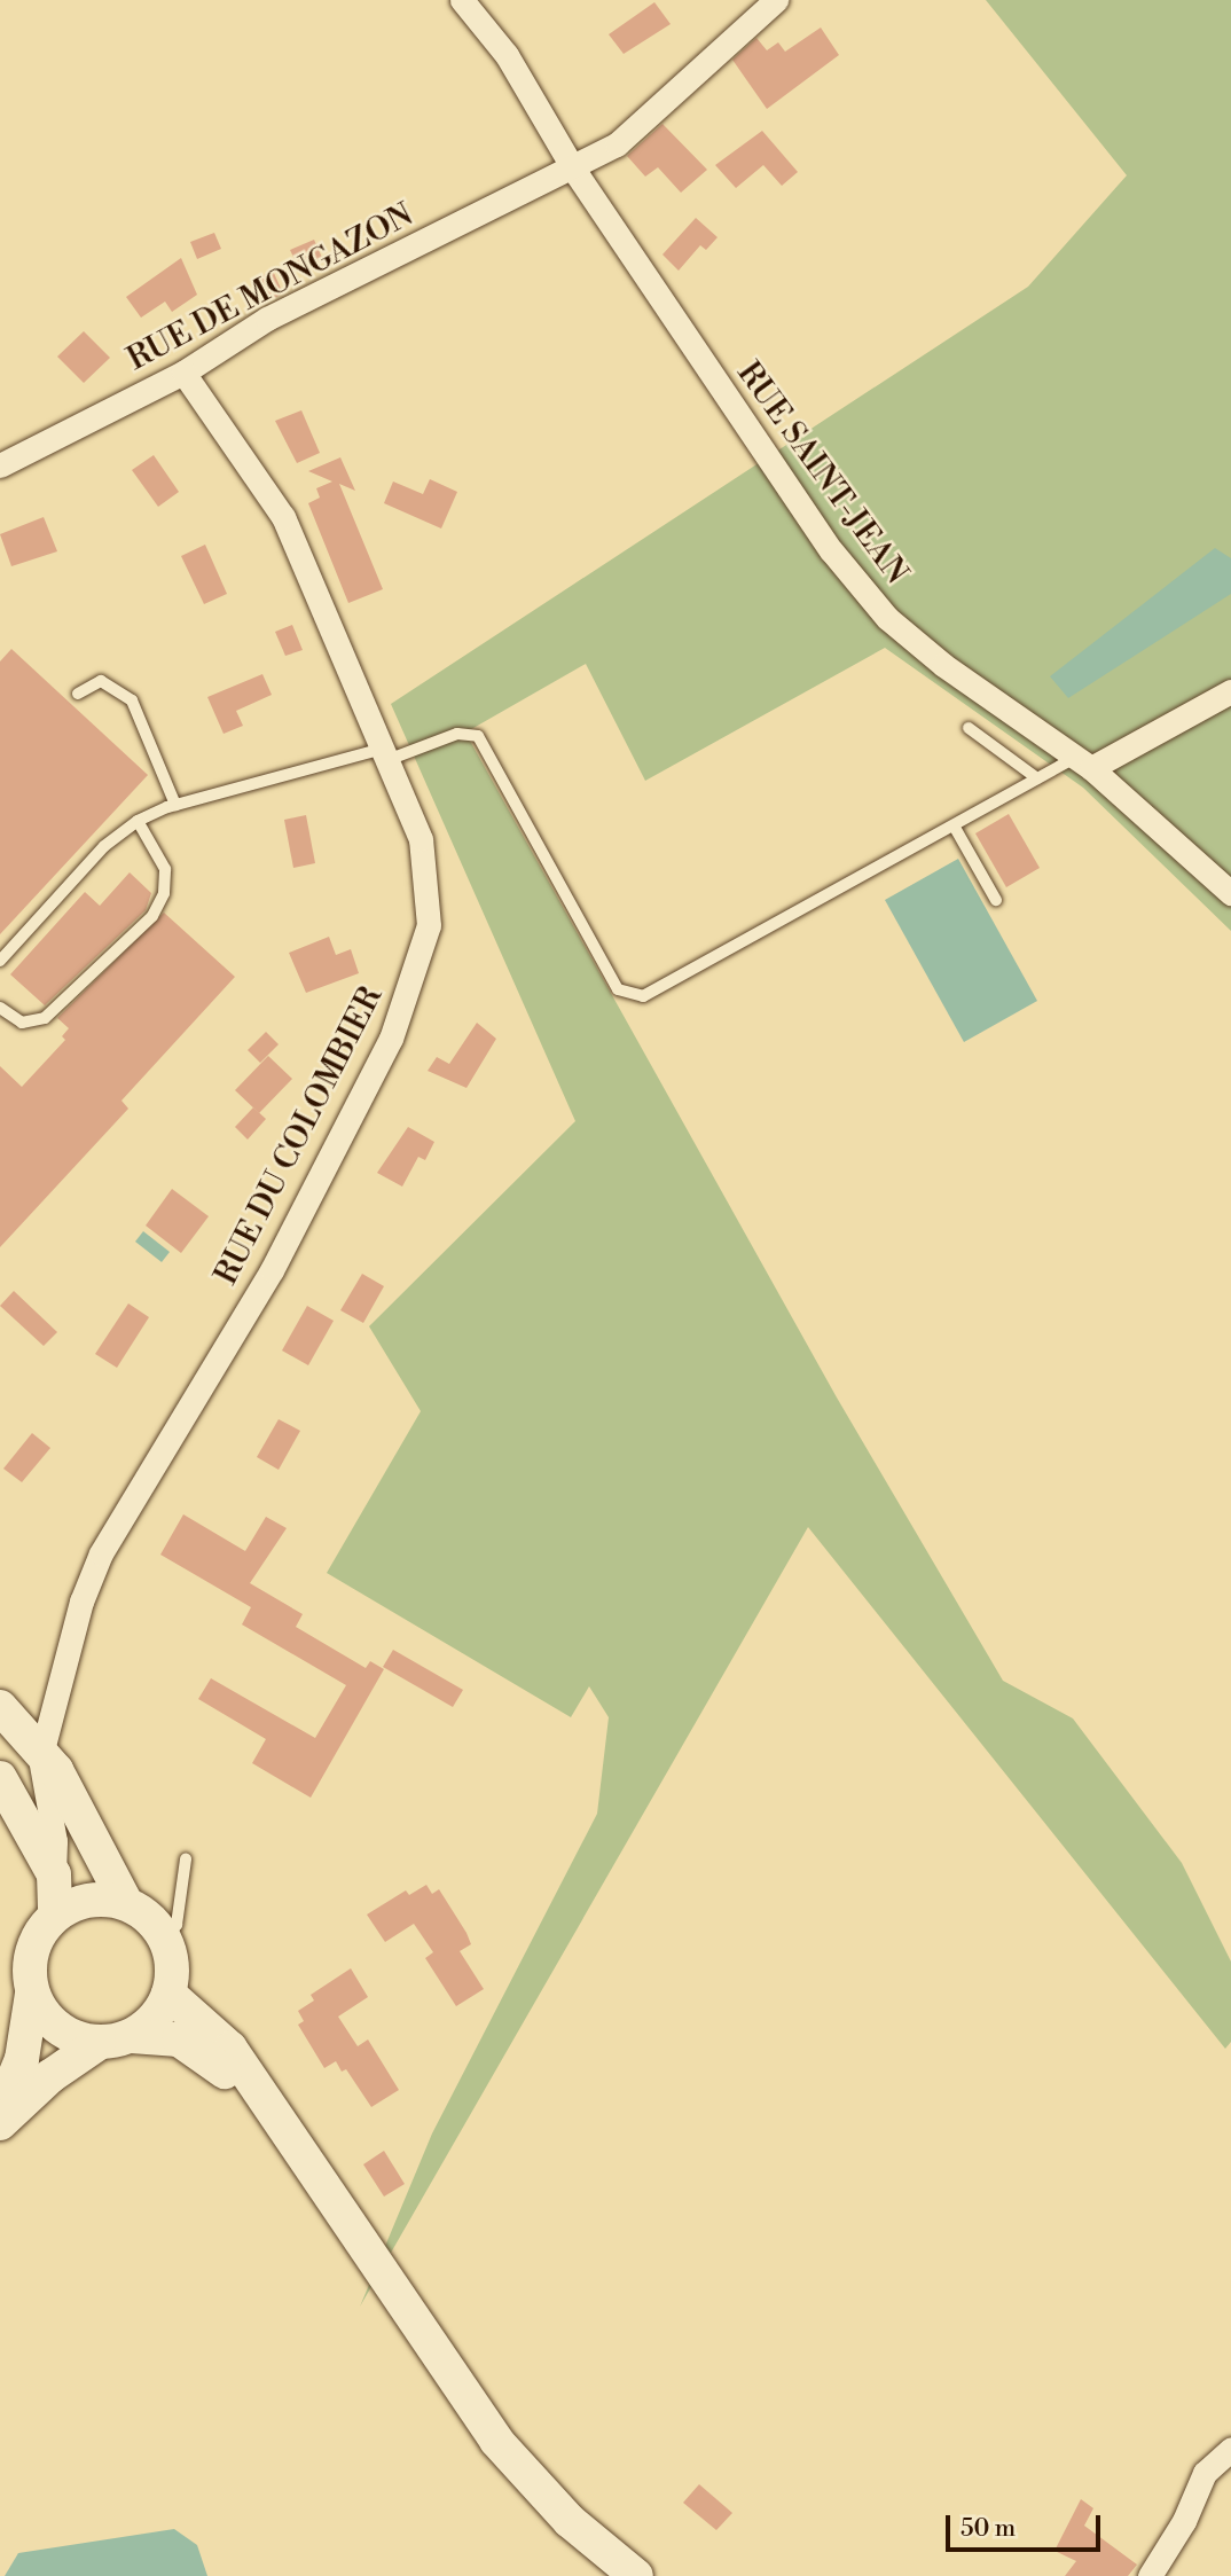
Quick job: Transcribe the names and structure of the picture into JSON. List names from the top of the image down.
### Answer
{
  "streets": {
    "street": ["RUE DE MONGAZON", "RUE SAINT-JEAN", "RUE DU COLOMBIER"]
  },
  "crossings": [
    ["RUE DE MONGAZON", "RUE SAINT-JEAN"],
    ["RUE DE MONGAZON", "RUE DU COLOMBIER"]
  ],
  "scale_bar": "50 m"
}
